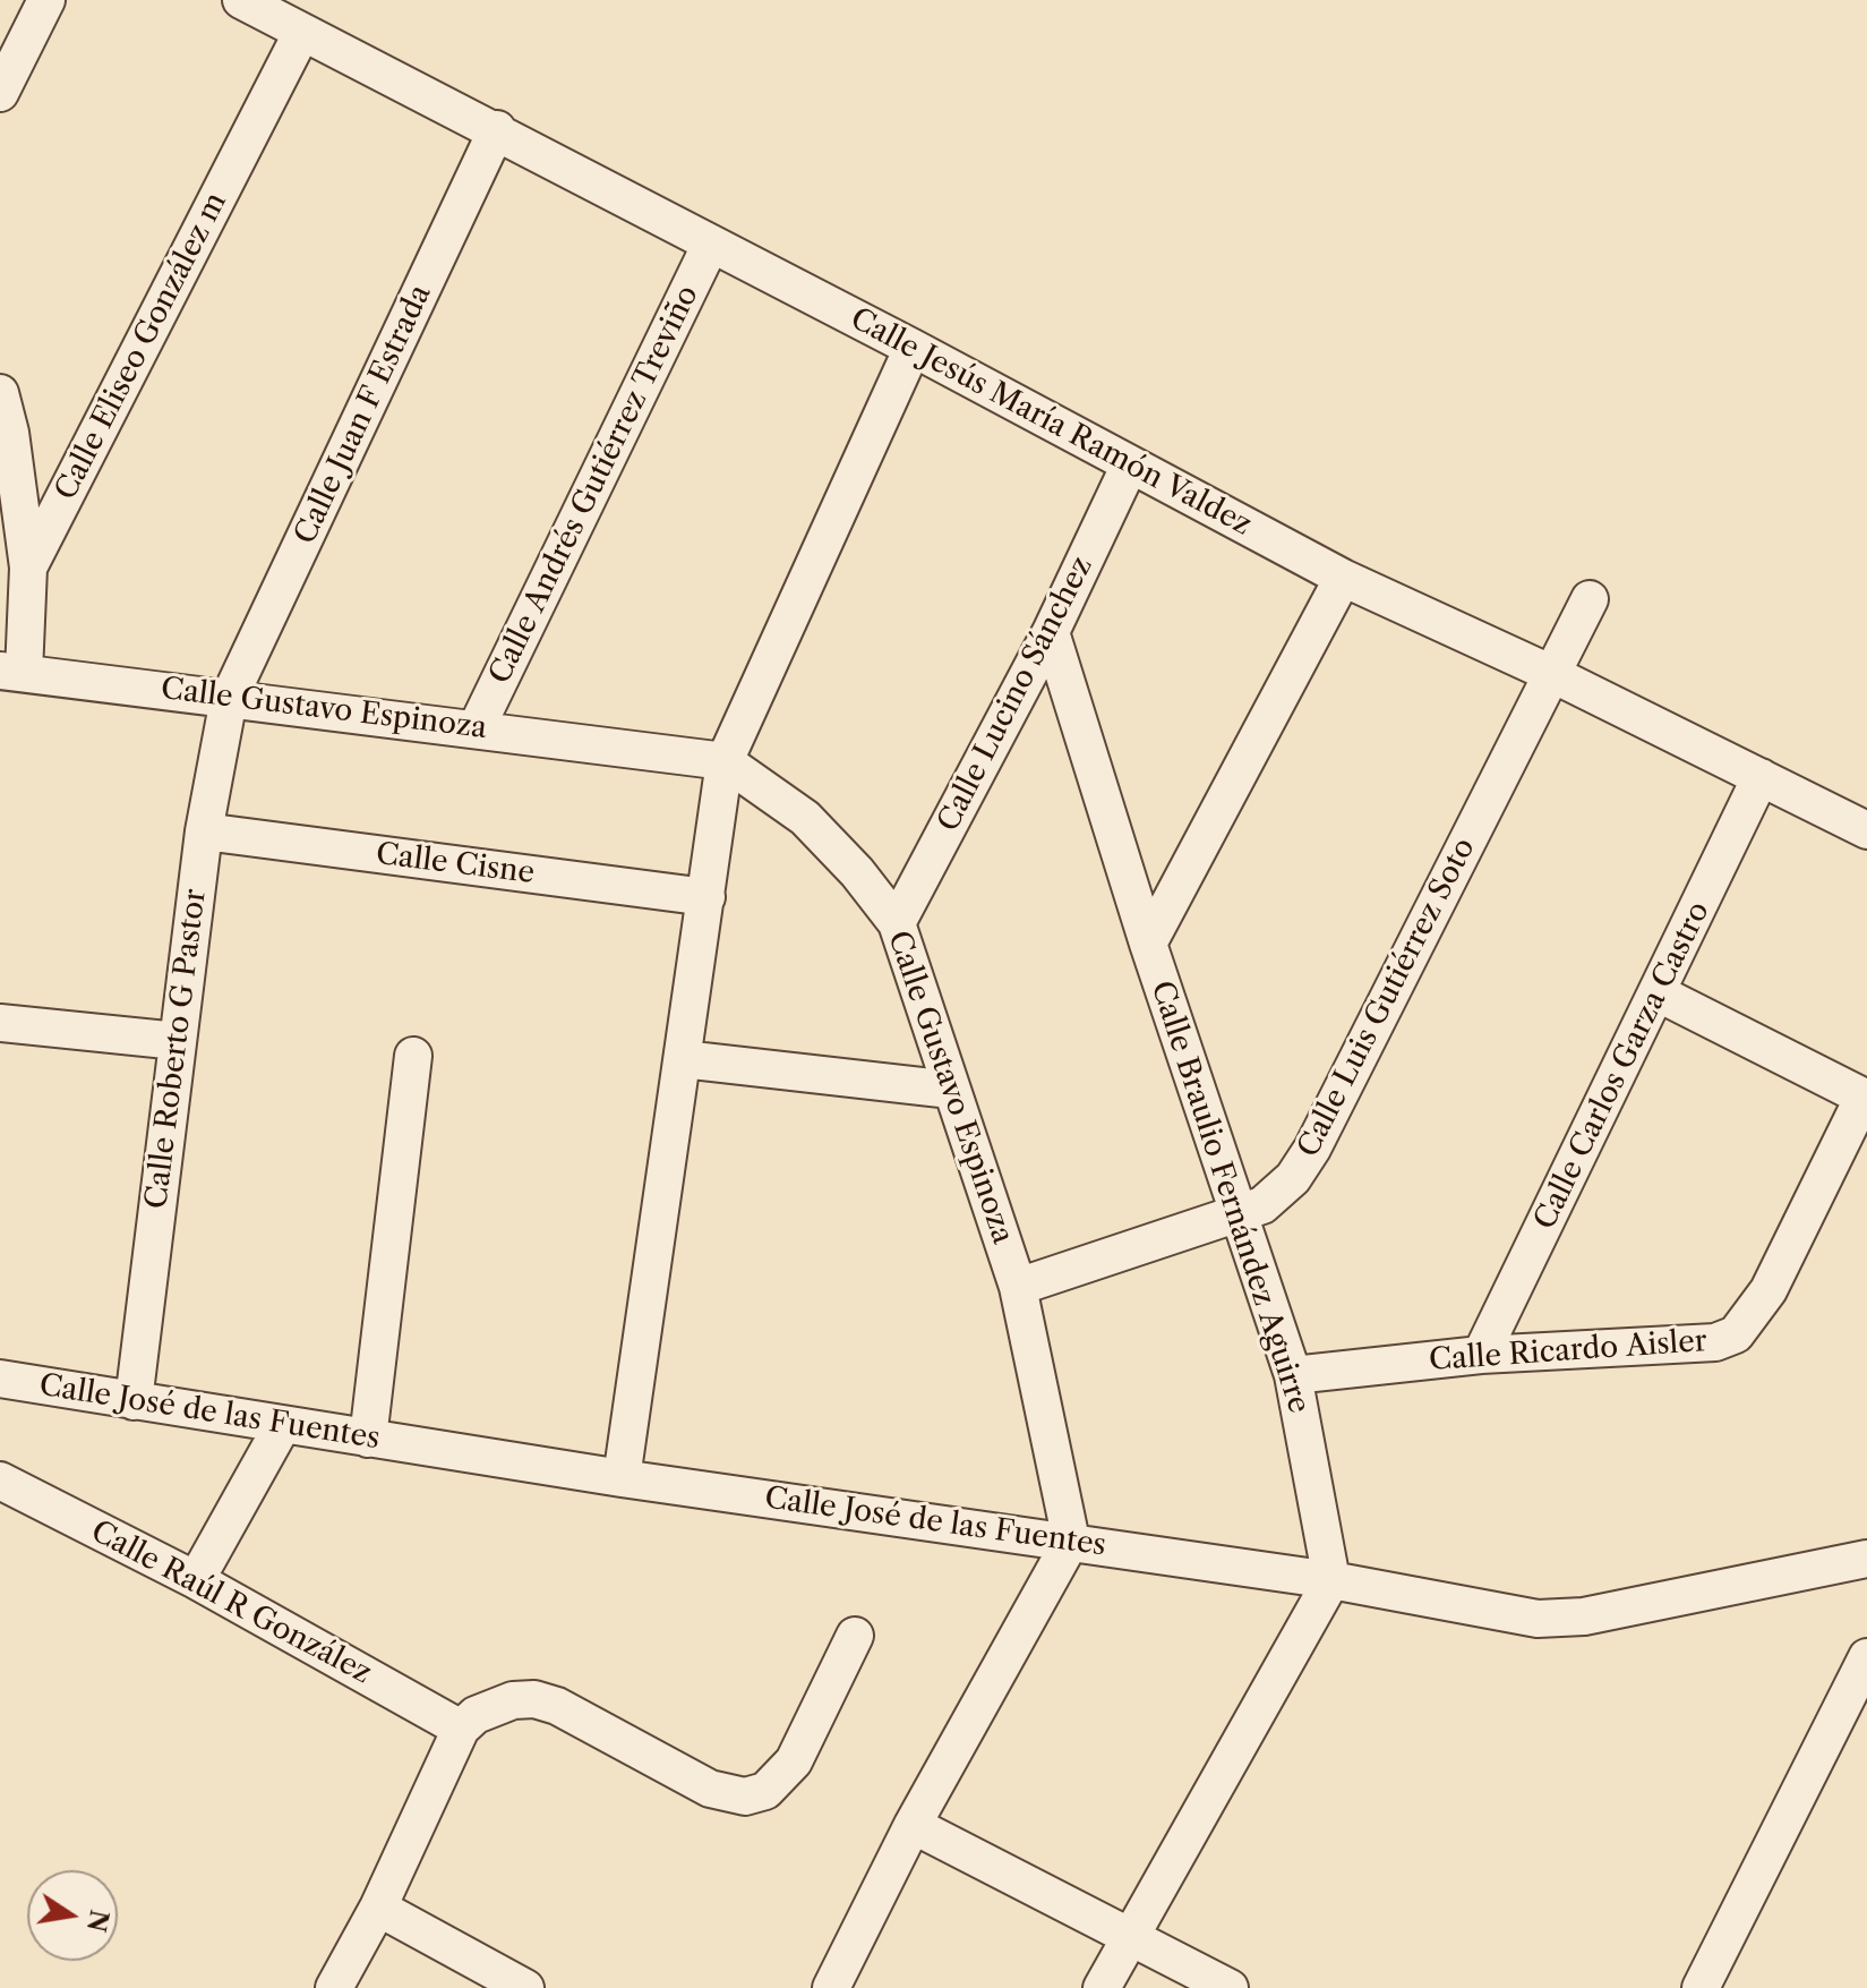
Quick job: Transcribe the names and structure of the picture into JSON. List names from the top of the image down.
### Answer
{
  "streets": {
    "street": [
      "Calle Eliseo González m",
      "Calle Juan F Estrada",
      "Calle Jesús María Ramón Valdez",
      "Calle Andrés Gutiérrez Treviño",
      "Calle Lucino Sánchez",
      "Calle Gustavo Espinoza",
      "Calle Cisne",
      "Calle Luis Gutiérrez Soto",
      "Calle Roberto G Pastor",
      "Calle Carlos Garza Castro",
      "Calle Braulio Fernández Aguirre",
      "Calle Ricardo Aisler",
      "Calle José de las Fuentes",
      "Calle Raúl R González"
    ]
  },
  "crossings": [
    ["Calle Eliseo González m", "Calle Jesús María Ramón Valdez"],
    ["Calle Eliseo González m", "Calle Gustavo Espinoza"],
    ["Calle Juan F Estrada", "Calle Jesús María Ramón Valdez"],
    ["Calle Juan F Estrada", "Calle Gustavo Espinoza"],
    ["Calle Juan F Estrada", "Calle Roberto G Pastor"],
    ["Calle Jesús María Ramón Valdez", "Calle Andrés Gutiérrez Treviño"],
    ["Calle Jesús María Ramón Valdez", "Calle Lucino Sánchez"],
    ["Calle Jesús María Ramón Valdez", "Calle Luis Gutiérrez Soto"],
    ["Calle Jesús María Ramón Valdez", "Calle Carlos Garza Castro"],
    ["Calle Andrés Gutiérrez Treviño", "Calle Gustavo Espinoza"],
    ["Calle Lucino Sánchez", "Calle Gustavo Espinoza"],
    ["Calle Lucino Sánchez", "Calle Braulio Fernández Aguirre"],
    ["Calle Gustavo Espinoza", "Calle Luis Gutiérrez Soto"],
    ["Calle Gustavo Espinoza", "Calle Roberto G Pastor"],
    ["Calle Gustavo Espinoza", "Calle José de las Fuentes"],
    ["Calle Cisne", "Calle Roberto G Pastor"],
    ["Calle Luis Gutiérrez Soto", "Calle Braulio Fernández Aguirre"],
    ["Calle Roberto G Pastor", "Calle José de las Fuentes"],
    ["Calle Carlos Garza Castro", "Calle Ricardo Aisler"],
    ["Calle Braulio Fernández Aguirre", "Calle Ricardo Aisler"],
    ["Calle Braulio Fernández Aguirre", "Calle José de las Fuentes"]
  ],
  "north": "right"
}
